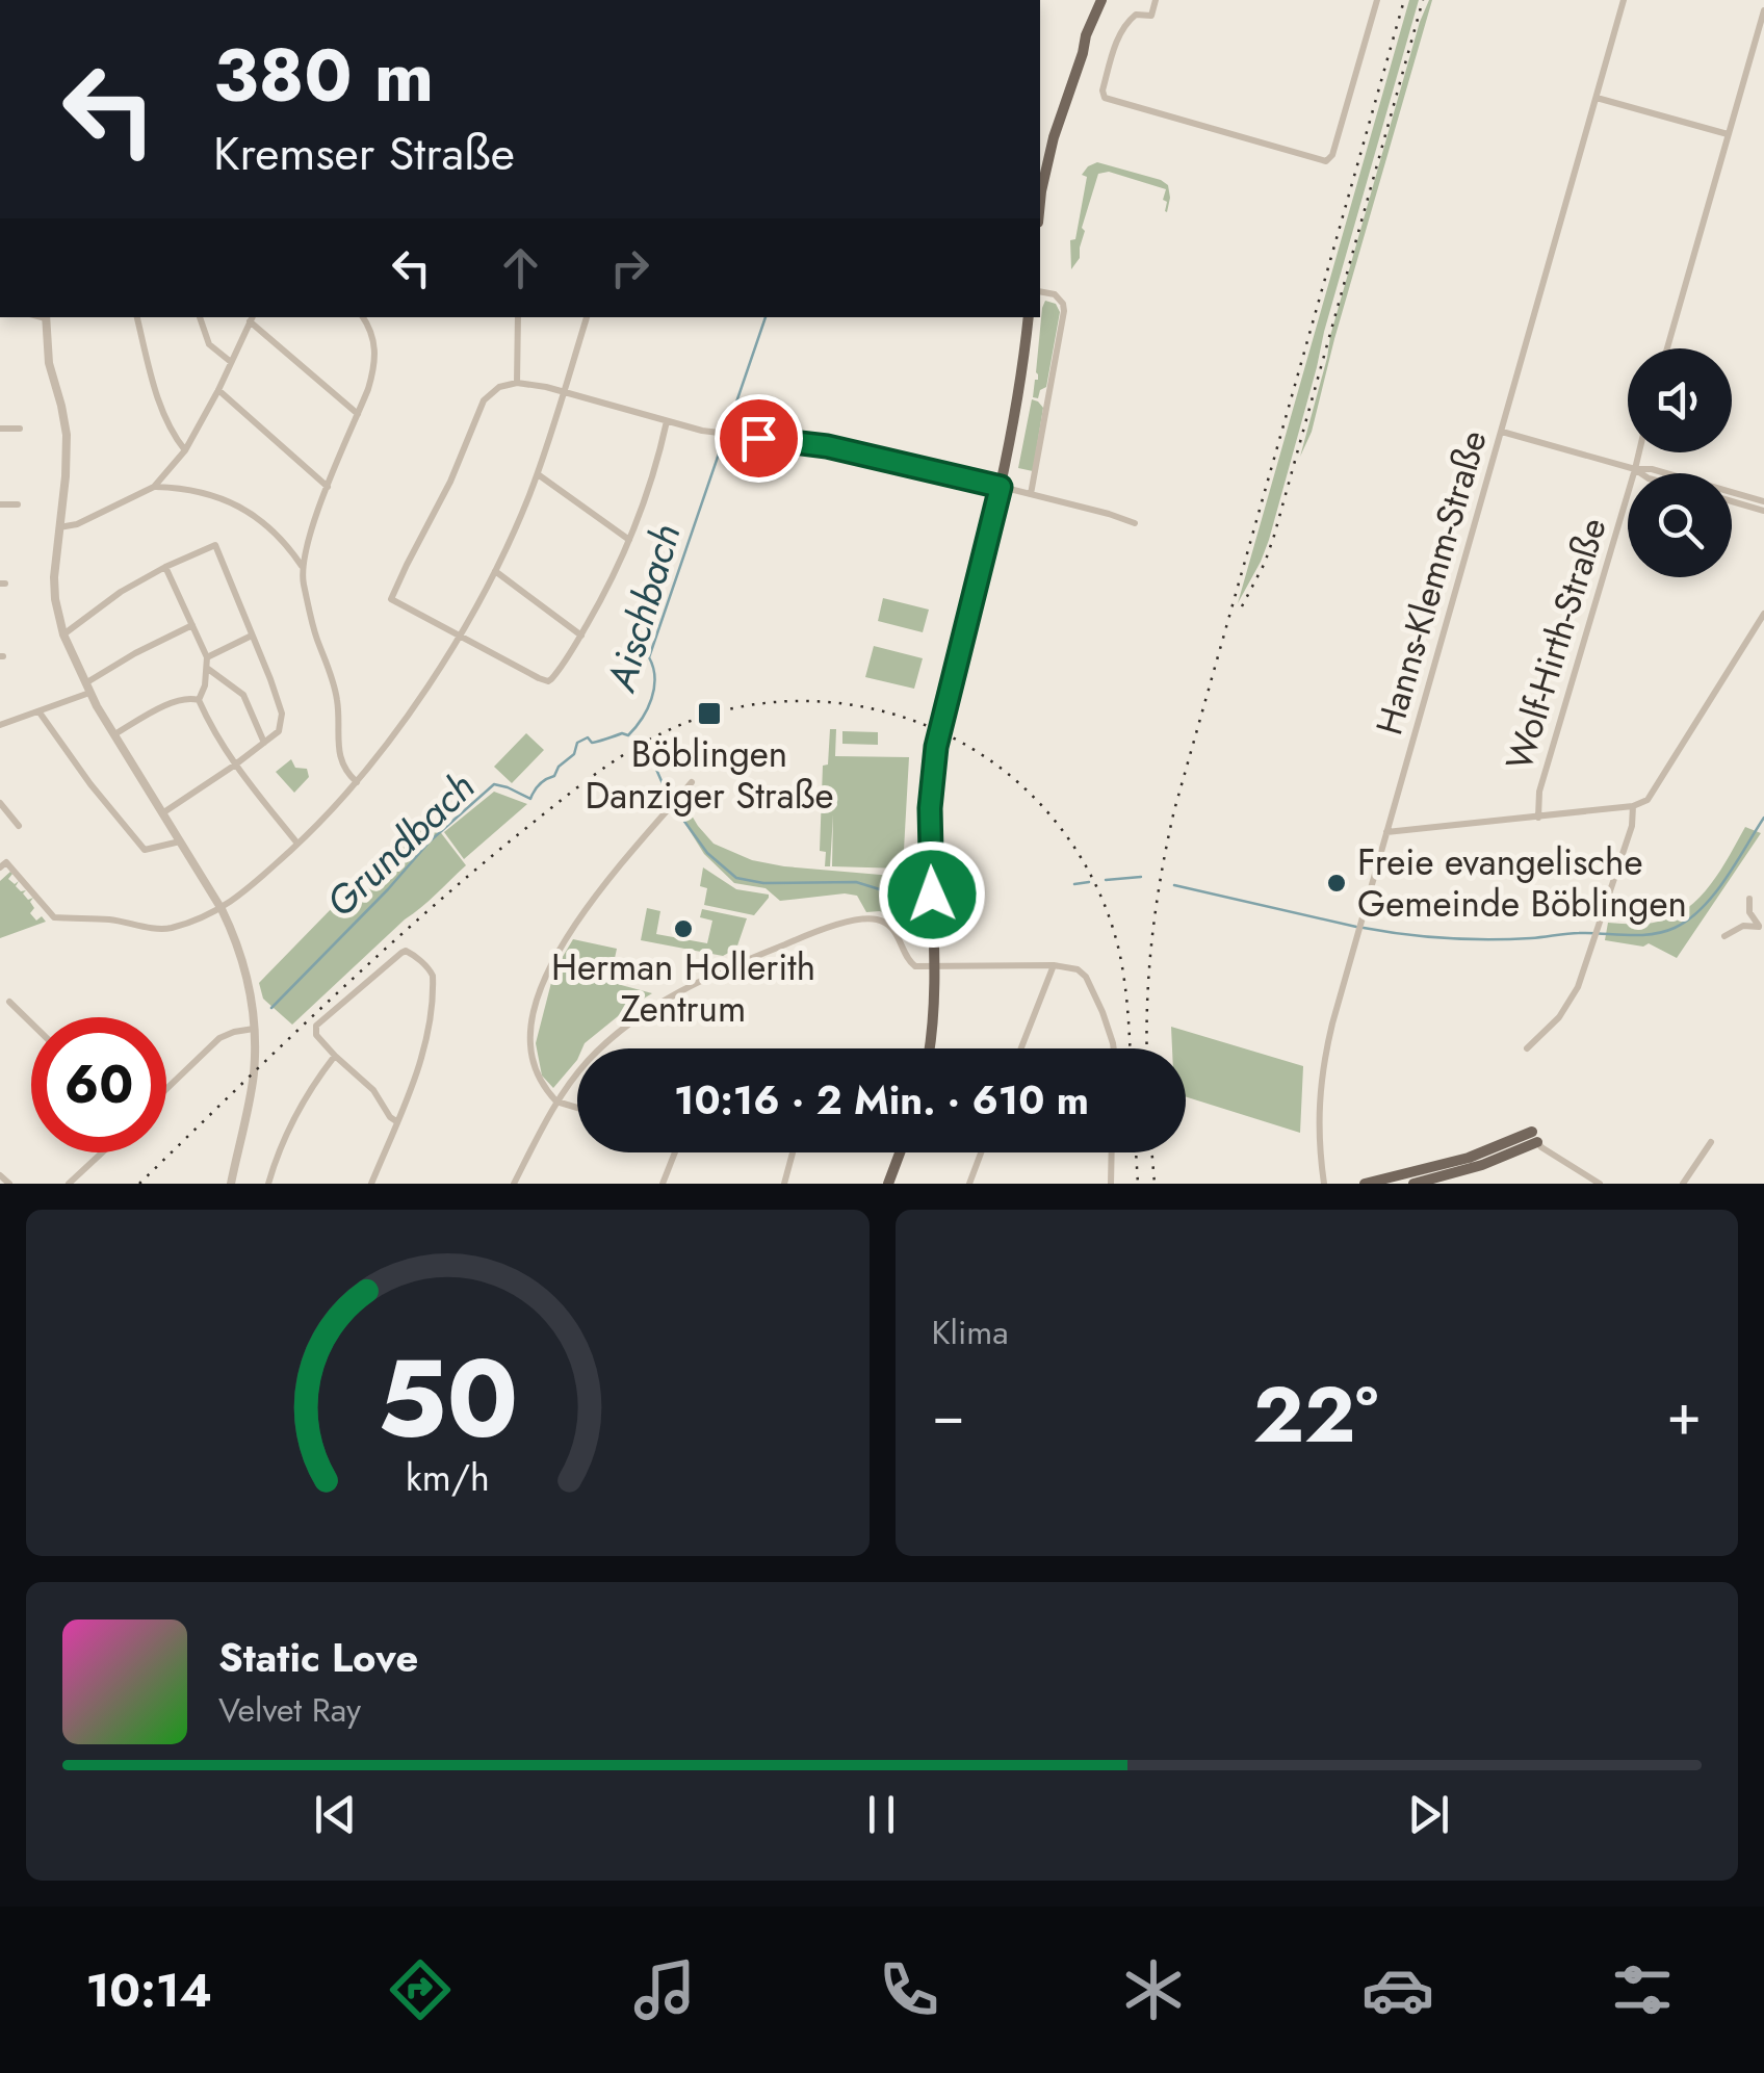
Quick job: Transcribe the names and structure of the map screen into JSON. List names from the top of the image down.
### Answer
{
  "streets": {
    "street": ["Hanns-Klemm-Straße", "Wolf-Hirth-Straße"]
  },
  "crossings": [
    ["Hanns-Klemm-Straße", "Wolf-Hirth-Straße"]
  ],
  "water": ["Aischbach", "Grundbach"],
  "places": {
    "transit": ["Böblingen Danziger Straße"],
    "other": ["Freie evangelische Gemeinde Böblingen", "Herman Hollerith Zentrum"]
  },
  "page": {
    "turn": ["380 m", "Kremser Straße"],
    "limit": "60",
    "trip": "10:16 · 2 Min. · 610 m",
    "tile": "Klima",
    "heat": ["−", "22°", "+"],
    "song": ["Static Love", "Velvet Ray"],
    "tabs": "10:14",
    "gauge": ["50", "km/h"]
  }
}
